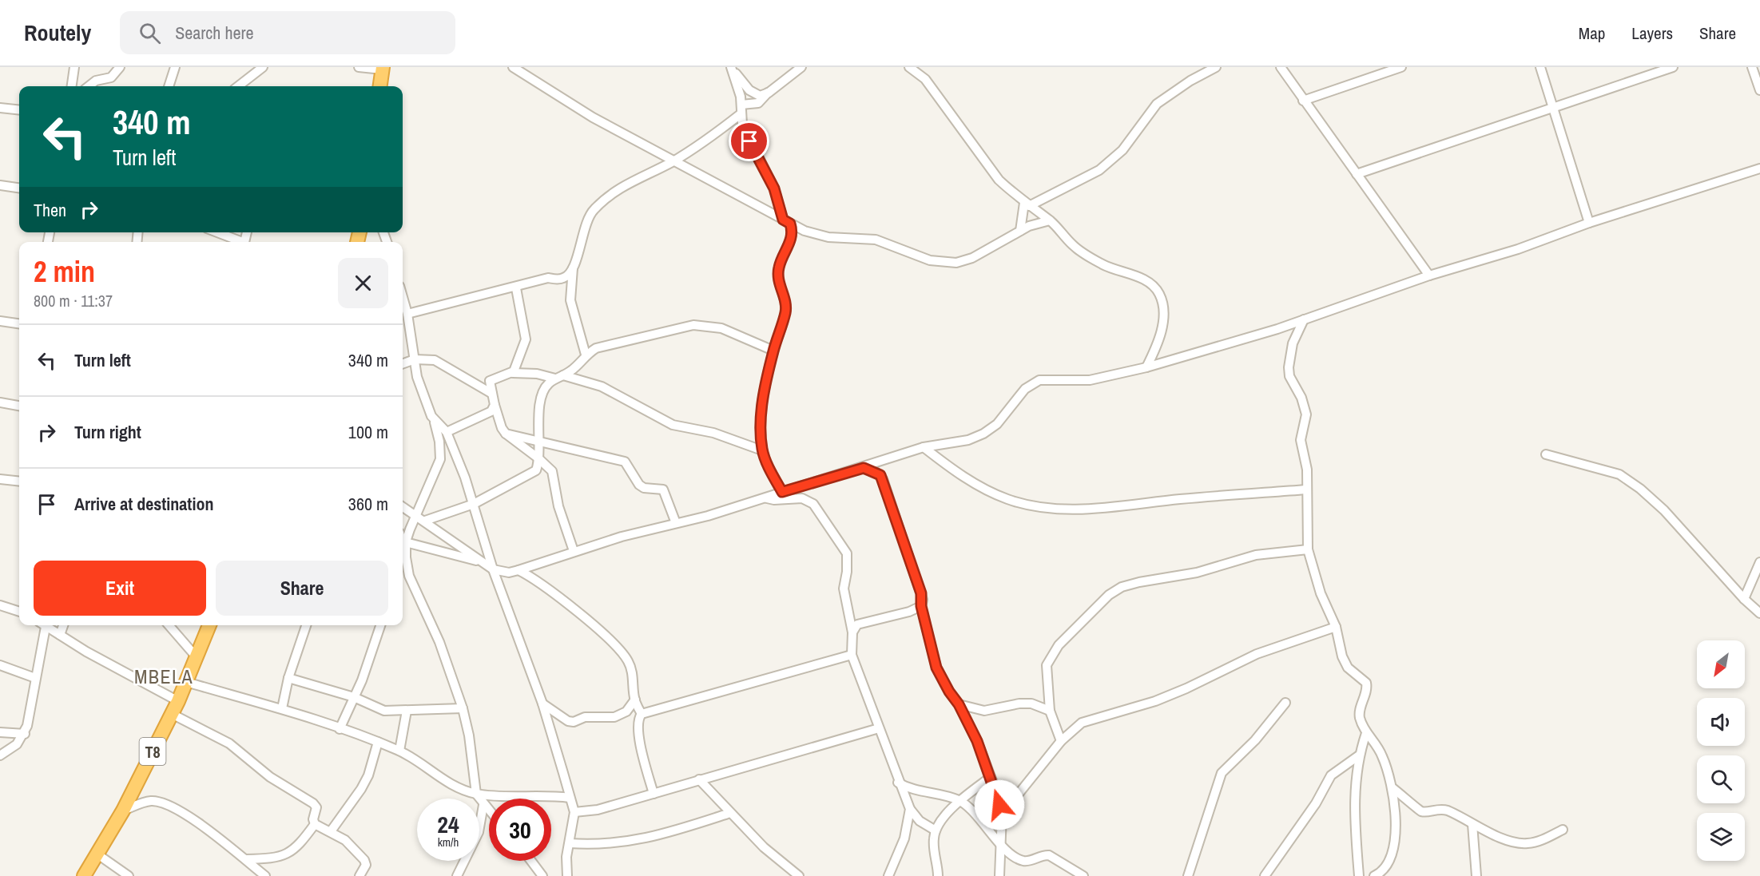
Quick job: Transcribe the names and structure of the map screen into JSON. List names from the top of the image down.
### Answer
{
  "streets": {
    "highway": ["T8"]
  },
  "districts": ["MBELA"],
  "north": "bottom left",
  "page": {
    "header": "Routely",
    "search": "Search here",
    "nav": ["Map", "Layers", "Share"],
    "turn": ["340 m", "Turn left"],
    "then": "Then",
    "heading": ["2 min", "800 m · 11:37"],
    "list": [
      {
        "name": "Turn left",
        "value": "340 m"
      },
      {
        "name": "Turn right",
        "value": "100 m"
      },
      {
        "name": "Arrive at destination",
        "value": "360 m"
      }
    ],
    "buttons": ["Exit", "Share"],
    "speed": "24 km/h",
    "limit": "30"
  }
}
